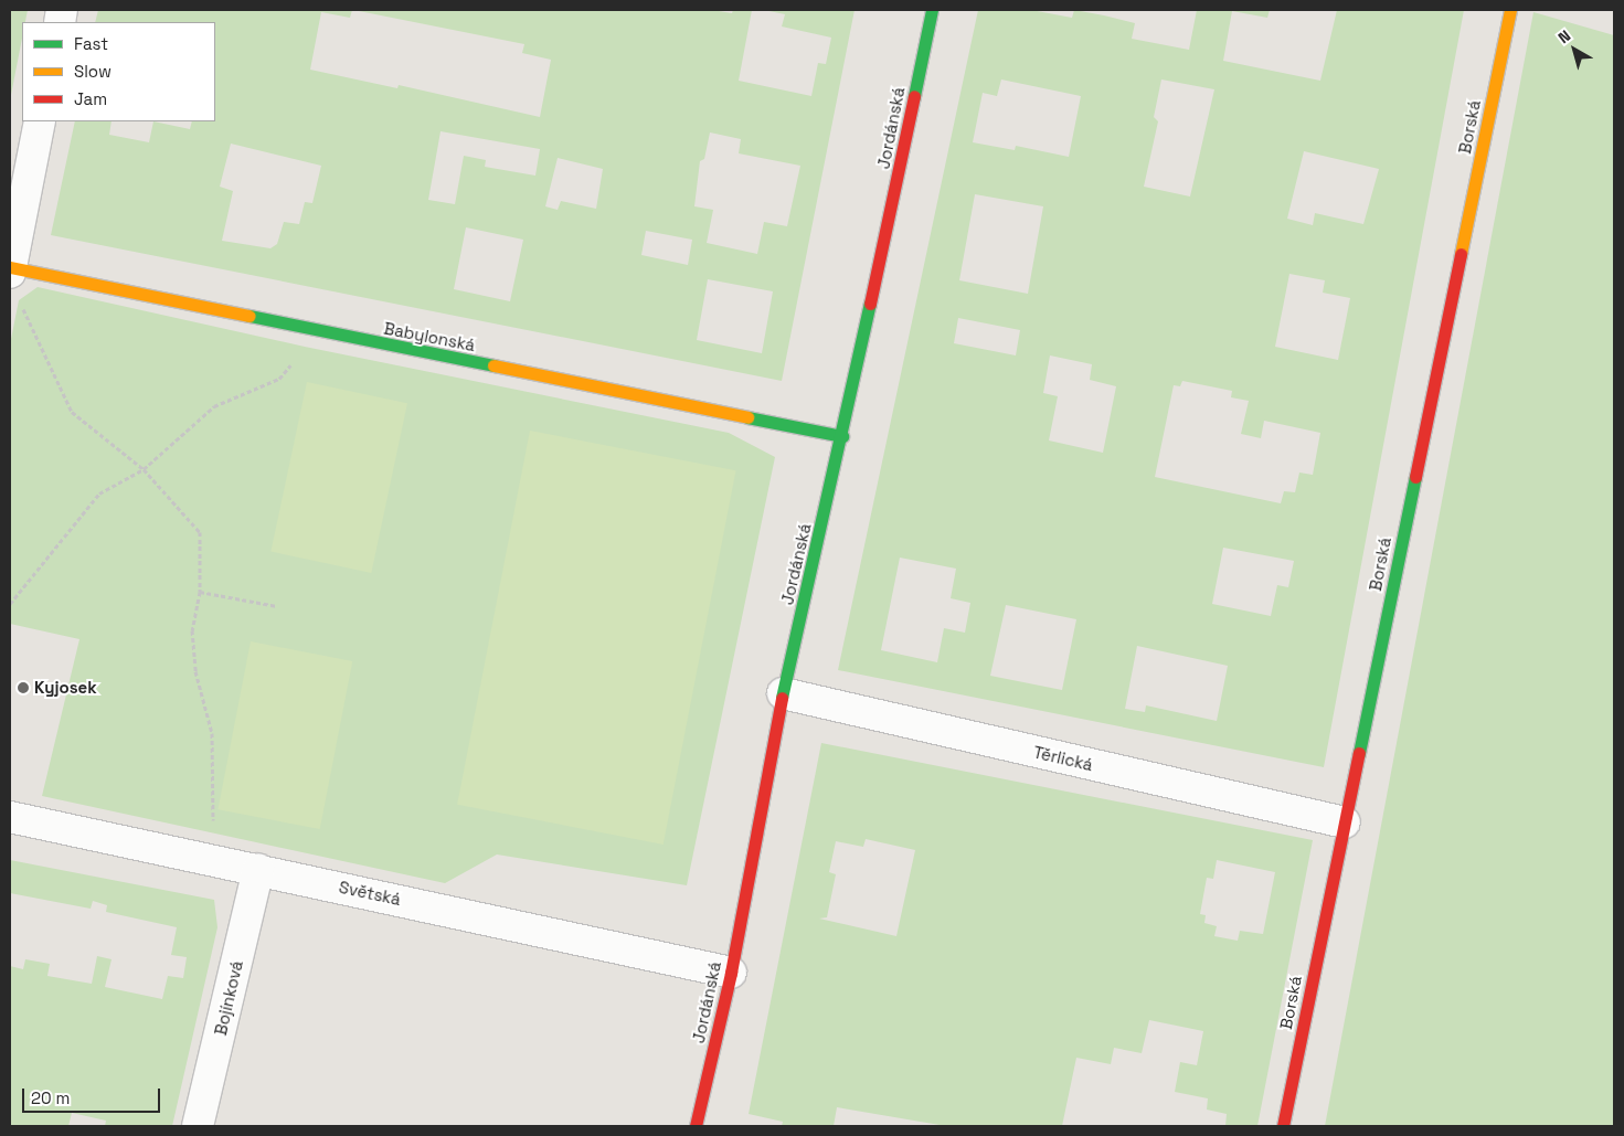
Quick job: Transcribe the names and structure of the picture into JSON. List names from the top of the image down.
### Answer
{
  "streets": {
    "street": [
      "Borská",
      "Jordánská",
      "Babylonská",
      "Těrlická",
      "Světská",
      "Bojínková"
    ]
  },
  "crossings": [
    ["Borská", "Těrlická"],
    ["Jordánská", "Babylonská"],
    ["Jordánská", "Těrlická"],
    ["Jordánská", "Světská"],
    ["Světská", "Bojínková"]
  ],
  "places": ["Kyjosek"],
  "legend": ["Fast", "Slow", "Jam"],
  "scale_bar": "20 m",
  "north": "top left"
}
